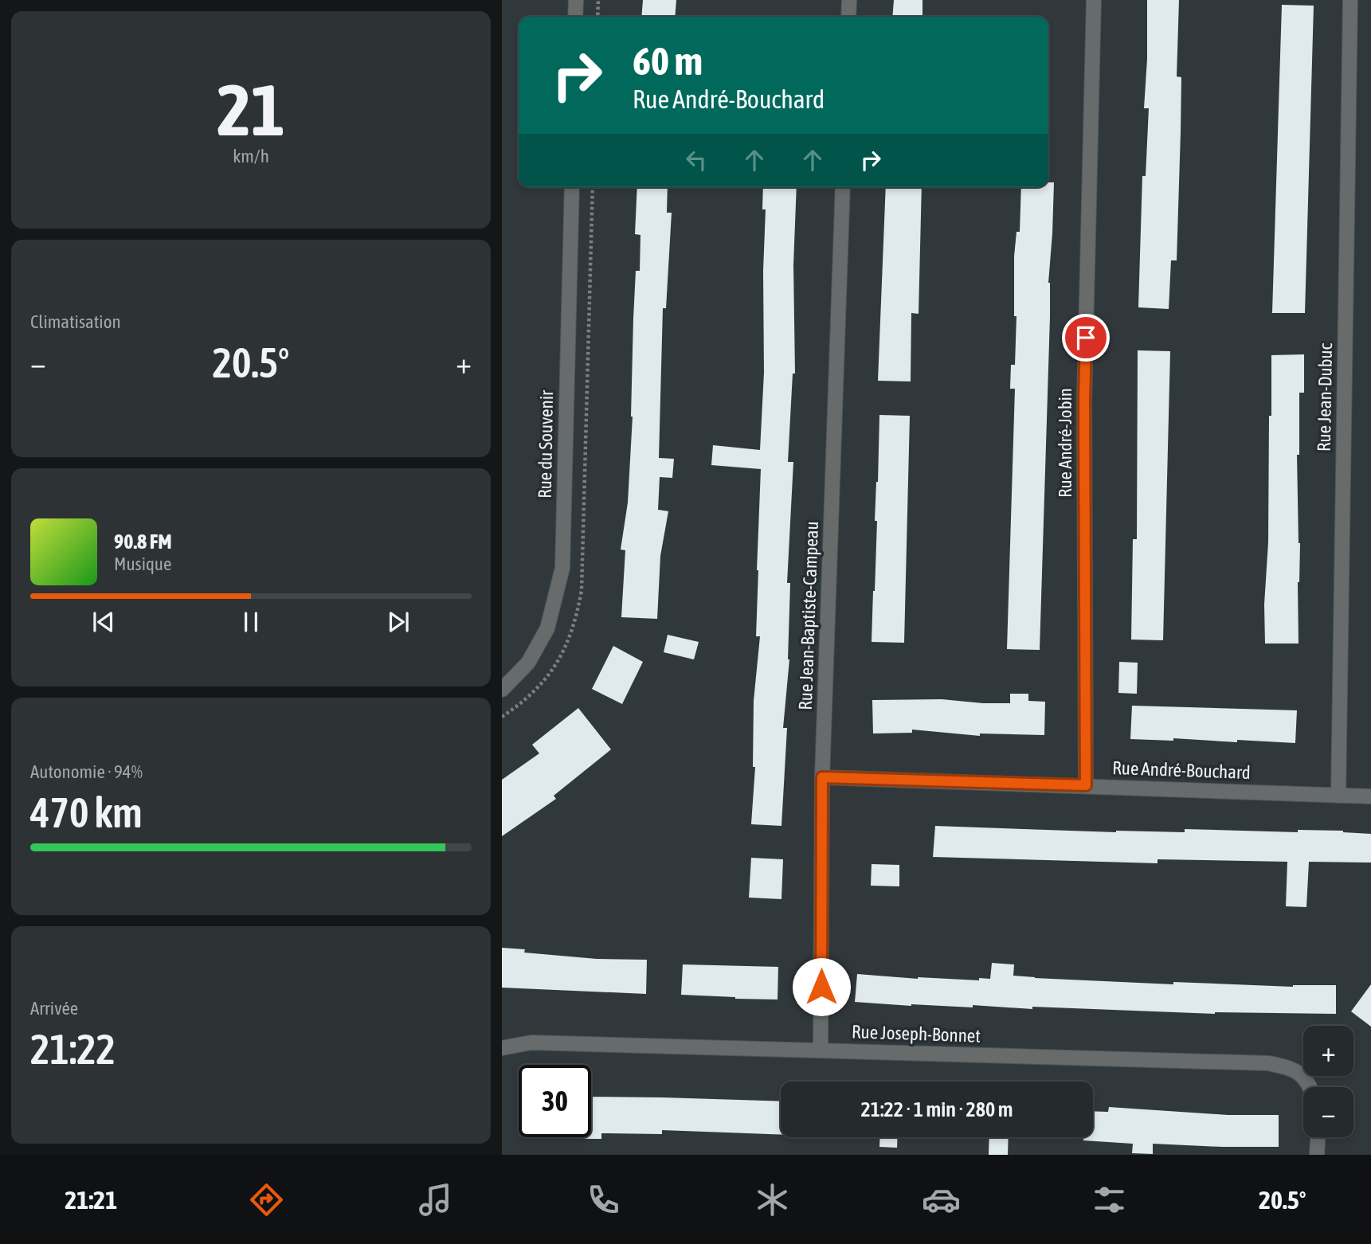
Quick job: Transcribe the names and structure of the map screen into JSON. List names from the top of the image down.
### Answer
{
  "streets": {
    "street": [
      "Rue Jean-Dubuc",
      "Rue André-Jobin",
      "Rue du Souvenir",
      "Rue Jean-Baptiste-Campeau",
      "Rue André-Bouchard",
      "Rue Joseph-Bonnet"
    ]
  },
  "crossings": [
    ["Rue Jean-Dubuc", "Rue André-Bouchard"],
    ["Rue André-Jobin", "Rue André-Bouchard"],
    ["Rue Jean-Baptiste-Campeau", "Rue André-Bouchard"],
    ["Rue Jean-Baptiste-Campeau", "Rue Joseph-Bonnet"]
  ],
  "page": {
    "tile": [
      ["21", "km/h"],
      "Climatisation",
      ["Autonomie · 94%", "470 km"],
      ["Arrivée", "21:22"]
    ],
    "turn": ["60 m", "Rue André-Bouchard"],
    "heat": ["−", "20.5°", "+"],
    "song": ["90.8 FM", "Musique"],
    "map_buttons": ["+", "−"],
    "limit": "30",
    "trip": "21:22 · 1 min · 280 m",
    "tabs": ["21:21", "20.5°"]
  }
}
